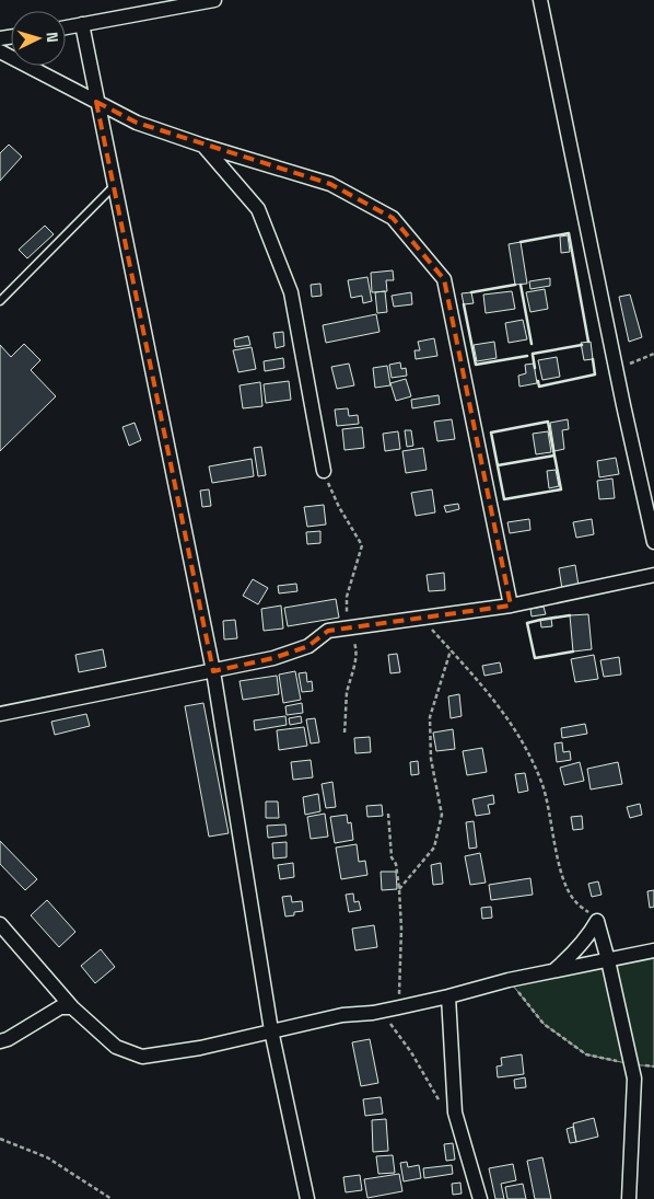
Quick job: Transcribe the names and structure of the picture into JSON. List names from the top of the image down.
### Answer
{
  "north": "right"
}
